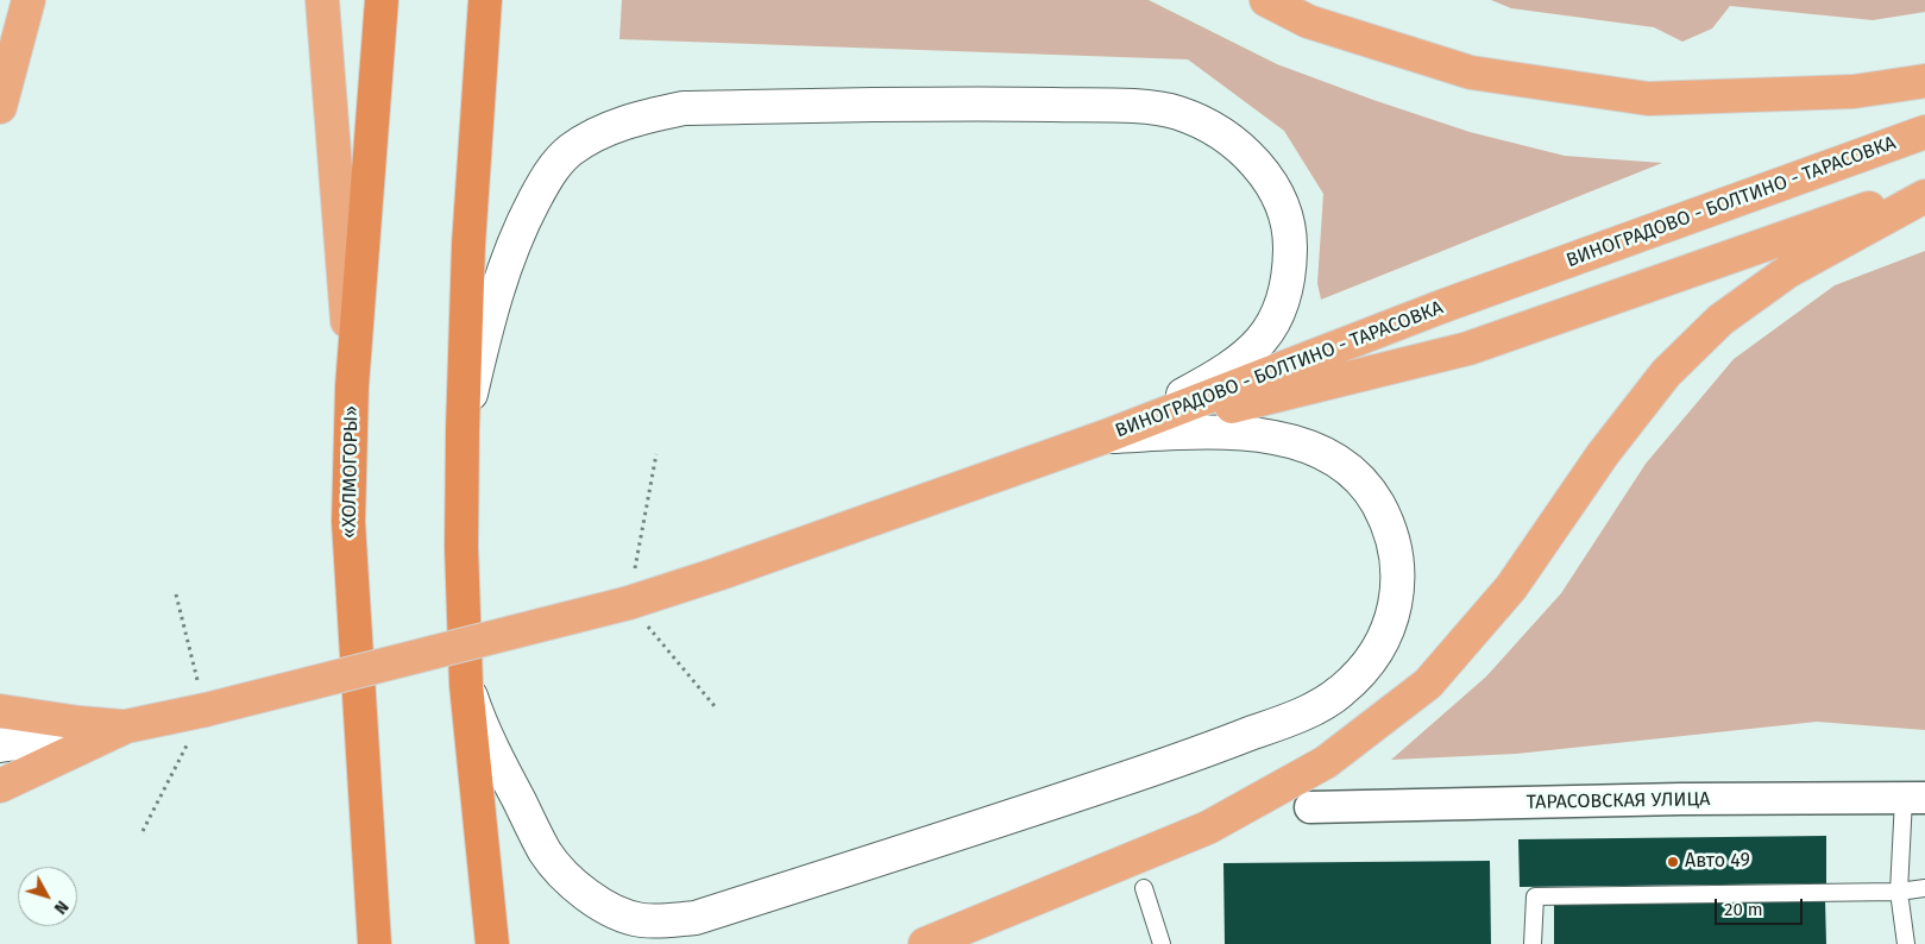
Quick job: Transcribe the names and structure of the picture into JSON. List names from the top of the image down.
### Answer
{
  "streets": {
    "highway": ["«ХОЛМОГОРЫ»"],
    "main road": ["ВИНОГРАДОВО - БОЛТИНО - ТАРАСОВКА"],
    "street": ["ТАРАСОВСКАЯ УЛИЦА"]
  },
  "places": ["Авто 49"],
  "scale_bar": "20 m",
  "north": "bottom right"
}
